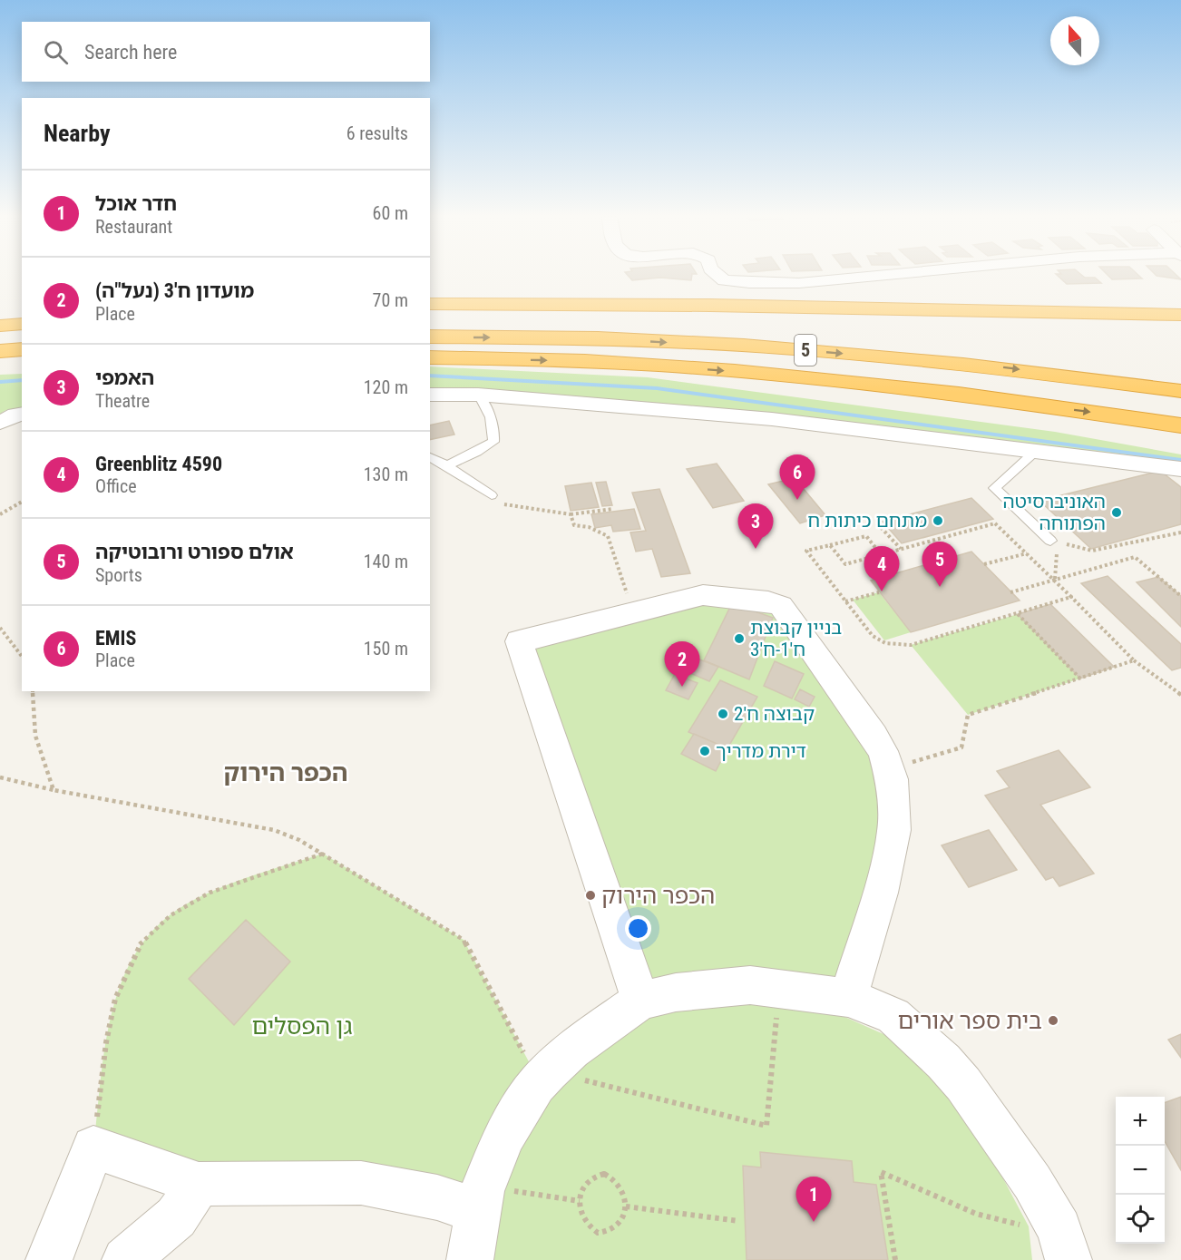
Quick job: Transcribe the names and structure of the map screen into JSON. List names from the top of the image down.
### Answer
{
  "streets": {
    "highway": ["5"]
  },
  "districts": ["הכפר הירוק"],
  "parks": ["גן הפסלים"],
  "places": [
    "האוניברסיטה הפתוחה",
    "מתחם כיתות ח",
    "בניין קבוצת ח'1-ח'3",
    "קבוצה ח'2",
    "דירת מדריך",
    "הכפר הירוק",
    "בית ספר אורים"
  ],
  "north": "top",
  "page": {
    "search": "Search here",
    "heading": ["Nearby", "6 results"],
    "list": [
      {
        "mark": "1",
        "name": "חדר אוכל",
        "note": "Restaurant",
        "value": "60 m"
      },
      {
        "mark": "2",
        "name": "מועדון ח'3 (נעל\"ה)",
        "note": "Place",
        "value": "70 m"
      },
      {
        "mark": "3",
        "name": "האמפי",
        "note": "Theatre",
        "value": "120 m"
      },
      {
        "mark": "4",
        "name": "Greenblitz 4590",
        "note": "Office",
        "value": "130 m"
      },
      {
        "mark": "5",
        "name": "אולם ספורט ורובוטיקה",
        "note": "Sports",
        "value": "140 m"
      },
      {
        "mark": "6",
        "name": "EMIS",
        "note": "Place",
        "value": "150 m"
      }
    ],
    "pins": [
      "6",
      "3",
      "5",
      "4",
      "2",
      "1"
    ],
    "map_buttons": ["+", "−"]
  }
}
